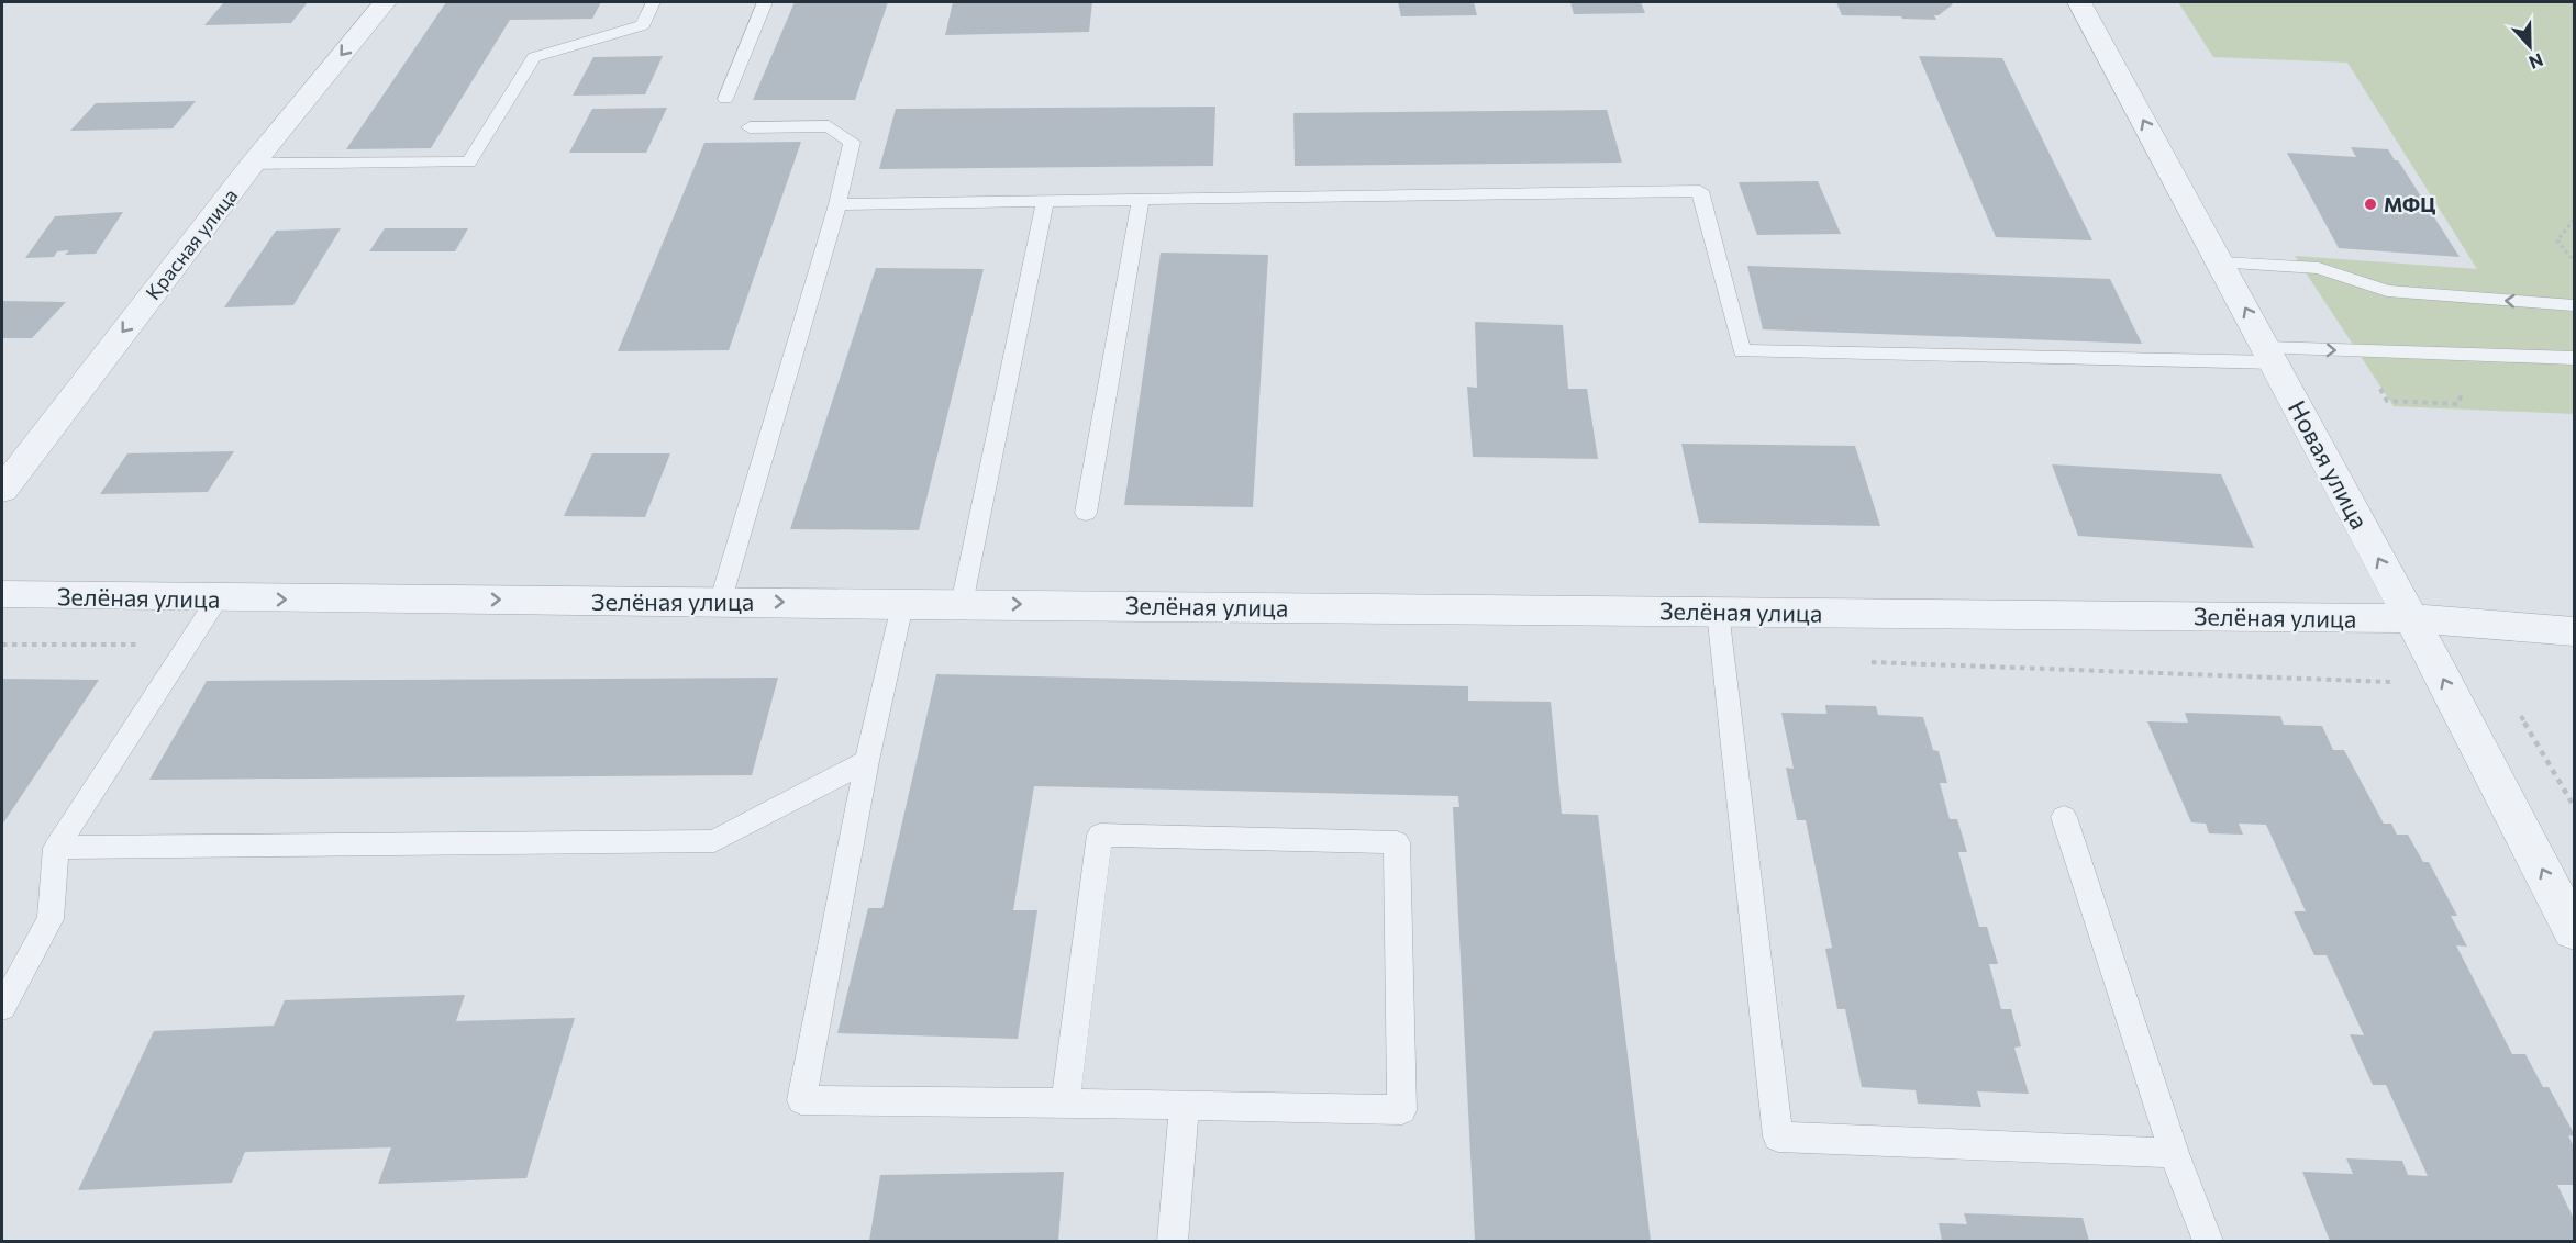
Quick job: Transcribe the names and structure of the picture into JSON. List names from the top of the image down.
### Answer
{
  "streets": {
    "street": ["Красная улица", "Новая улица", "Зелёная улица"]
  },
  "crossings": [
    ["Новая улица", "Зелёная улица"]
  ],
  "one_way": ["Красная улица", "Новая улица", "Зелёная улица"],
  "places": ["МФЦ"],
  "north": "bottom"
}
